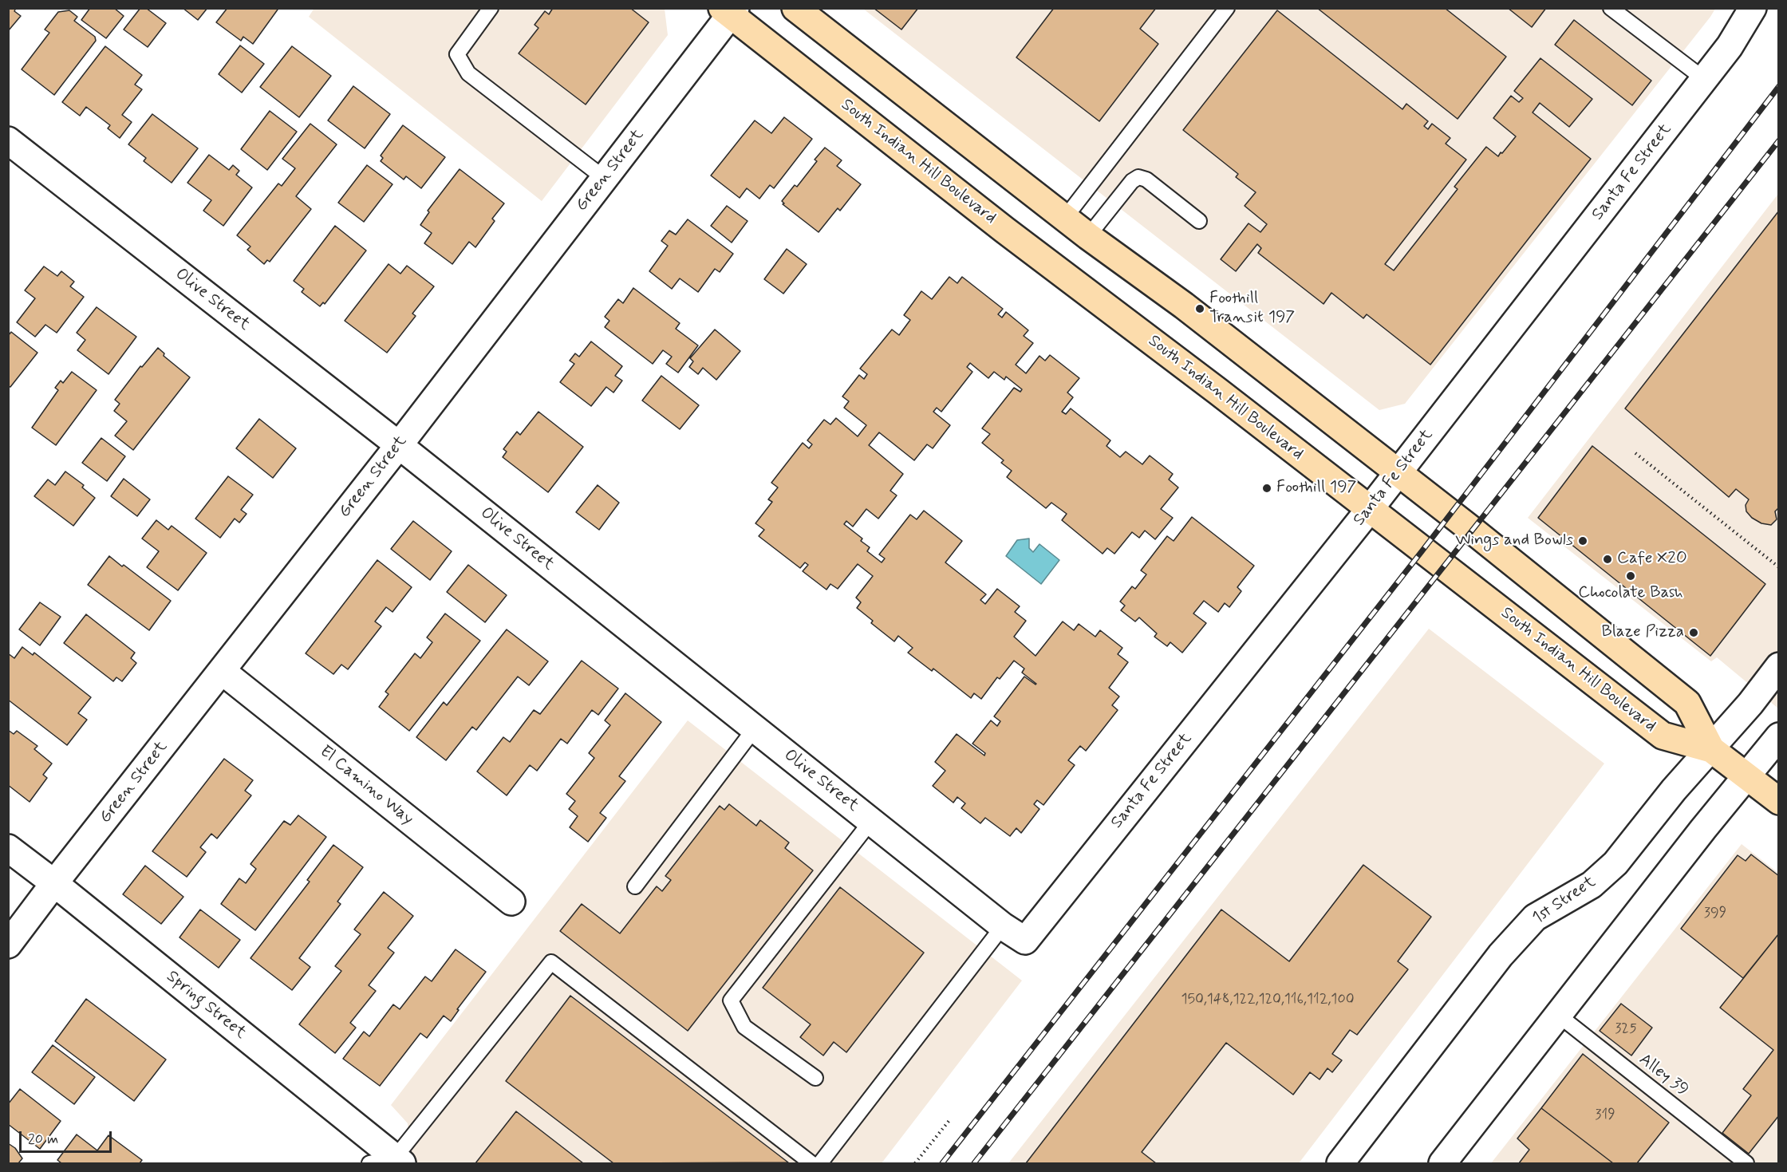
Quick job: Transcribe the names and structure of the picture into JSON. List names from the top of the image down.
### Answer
{
  "streets": {
    "main road": ["South Indian Hill Boulevard"],
    "street": [
      "Green Street",
      "Santa Fe Street",
      "Olive Street",
      "El Camino Way",
      "1st Street",
      "Spring Street"
    ],
    "lane": ["Alley 39"]
  },
  "crossings": [
    ["South Indian Hill Boulevard", "Green Street"],
    ["South Indian Hill Boulevard", "Santa Fe Street"],
    ["South Indian Hill Boulevard", "1st Street"],
    ["Green Street", "Olive Street"],
    ["Green Street", "El Camino Way"],
    ["Green Street", "Spring Street"],
    ["Santa Fe Street", "Olive Street"]
  ],
  "places": [
    "Foothill Transit 197",
    "Foothill 197",
    "Wings and Bowls",
    "Cafe X2O",
    "Chocolate Bash",
    "Blaze Pizza"
  ],
  "house_numbers": [
    "399",
    "150,148,122,120,116,112,100",
    "325",
    "319"
  ],
  "scale_bar": "20 m"
}
